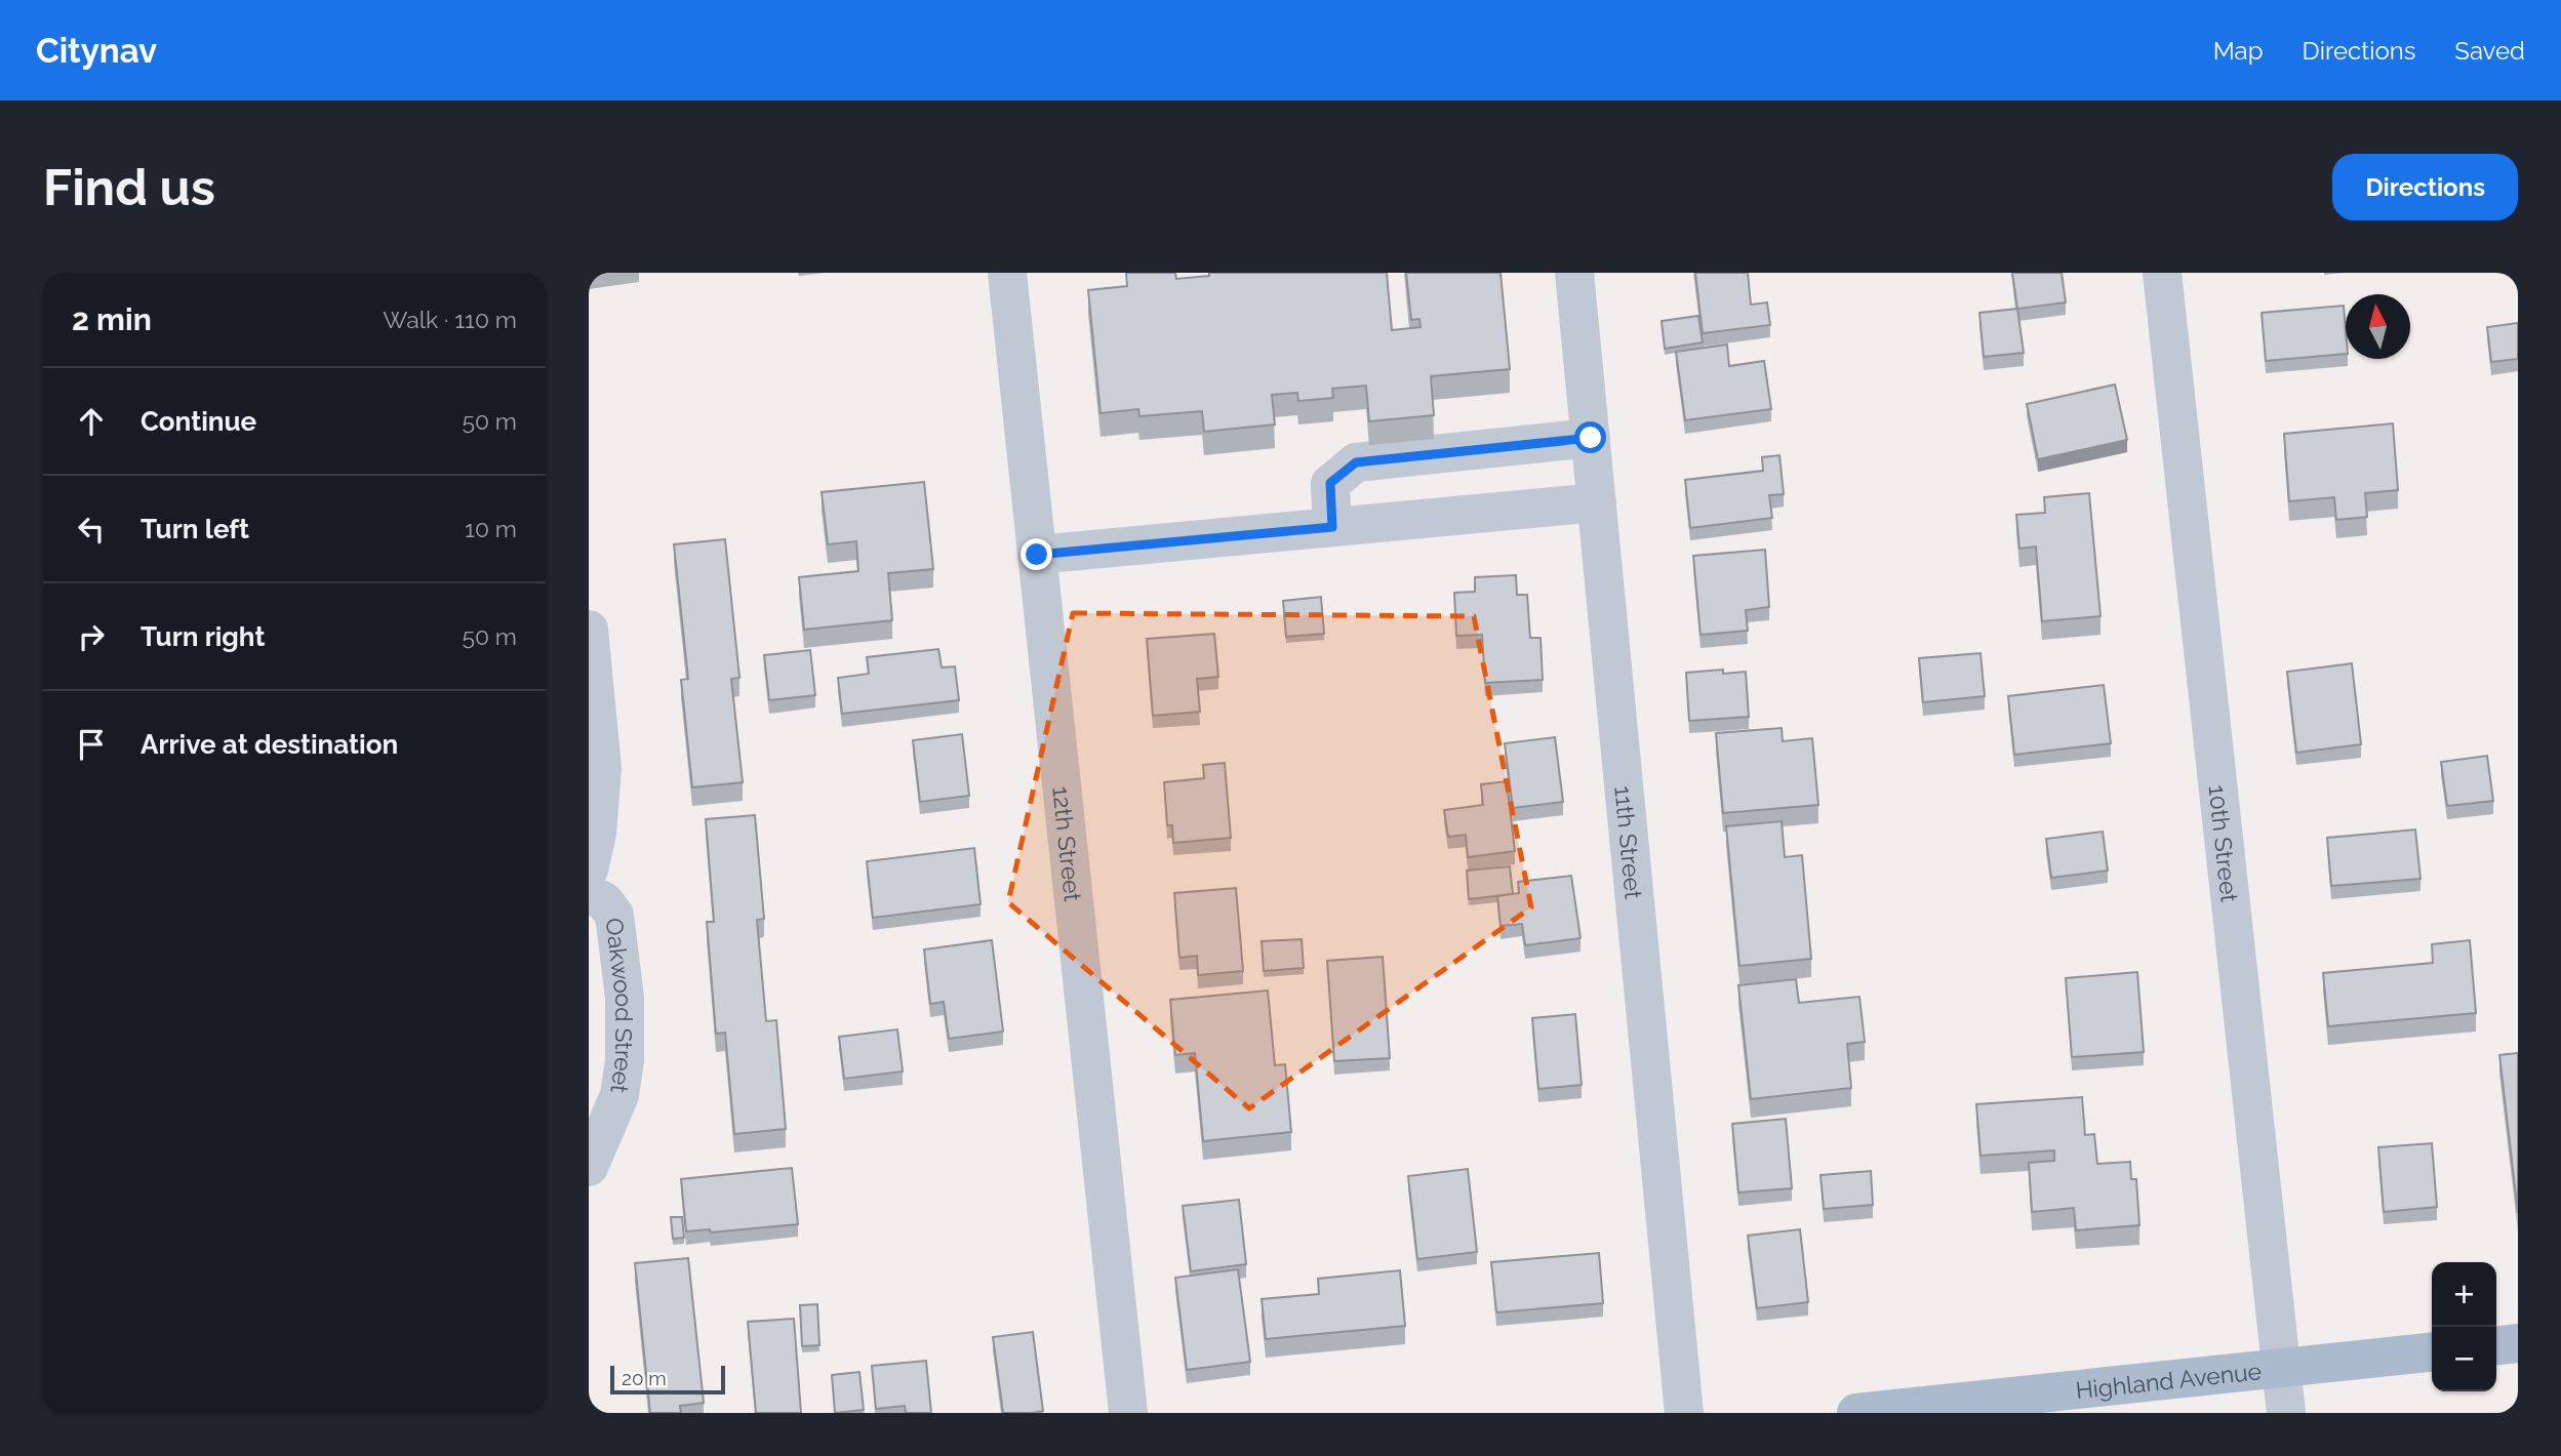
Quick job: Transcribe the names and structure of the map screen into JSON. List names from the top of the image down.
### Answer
{
  "streets": {
    "main road": ["Highland Avenue"],
    "street": [
      "12th Street",
      "11th Street",
      "10th Street",
      "Oakwood Street"
    ]
  },
  "crossings": [
    ["10th Street", "Highland Avenue"]
  ],
  "scale_bar": "20 m",
  "north": "top",
  "page": {
    "header": "Citynav",
    "nav": ["Map", "Directions", "Saved"],
    "buttons": "Directions",
    "title": "Find us",
    "heading": ["2 min", "Walk · 110 m"],
    "list": [
      ["Continue", "50 m"],
      ["Turn left", "10 m"],
      ["Turn right", "50 m"],
      "Arrive at destination"
    ],
    "map_buttons": ["+", "−"],
    "scale": "20 m"
  }
}
